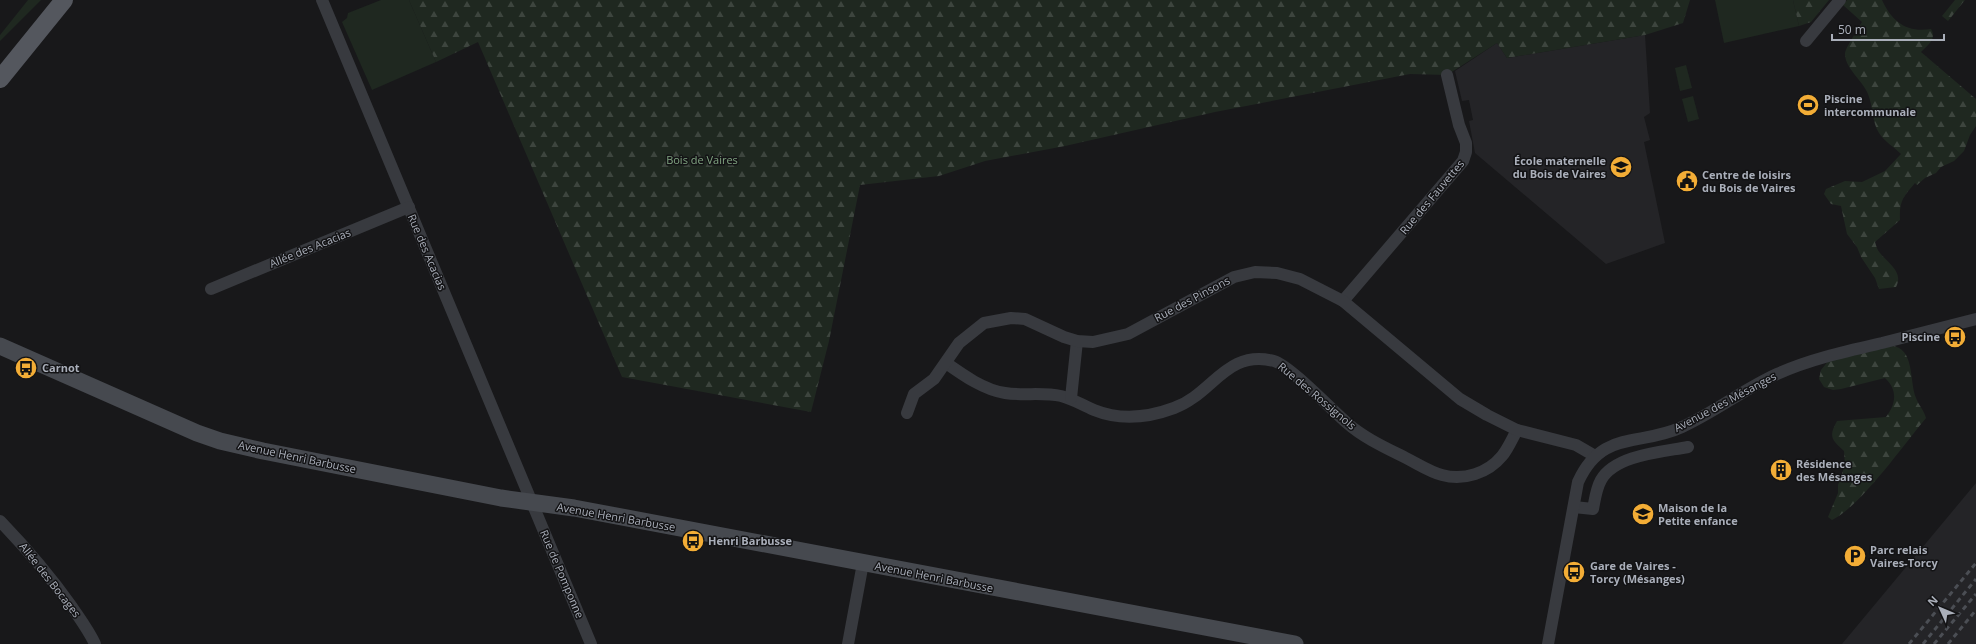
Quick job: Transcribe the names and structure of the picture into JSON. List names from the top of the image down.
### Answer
{
  "streets": {
    "main road": ["Avenue Henri Barbusse"],
    "street": [
      "Rue des Fauvettes",
      "Allée des Acacias",
      "Rue des Acacias",
      "Rue des Pinsons",
      "Rue des Rossignols",
      "Avenue des Mésanges",
      "Rue de Pomponne",
      "Allée des Bocages"
    ]
  },
  "crossings": [
    ["Rue des Fauvettes", "Rue des Pinsons"],
    ["Allée des Acacias", "Rue des Acacias"],
    ["Rue des Acacias", "Avenue Henri Barbusse"],
    ["Rue des Acacias", "Rue de Pomponne"],
    ["Rue des Pinsons", "Rue des Rossignols"],
    ["Rue des Pinsons", "Avenue des Mésanges"],
    ["Avenue Henri Barbusse", "Rue de Pomponne"]
  ],
  "parks": ["Bois de Vaires"],
  "places": {
    "sports": ["Piscine intercommunale"],
    "school or university": ["École maternelle du Bois de Vaires", "Maison de la Petite enfance"],
    "public building": ["Centre de loisirs du Bois de Vaires"],
    "bus stop": [
      "Piscine",
      "Carnot",
      "Henri Barbusse",
      "Gare de Vaires - Torcy (Mésanges)"
    ],
    "building": ["Résidence des Mésanges"],
    "parking": ["Parc relais Vaires-Torcy"]
  },
  "scale_bar": "50 m",
  "north": "top left"
}
